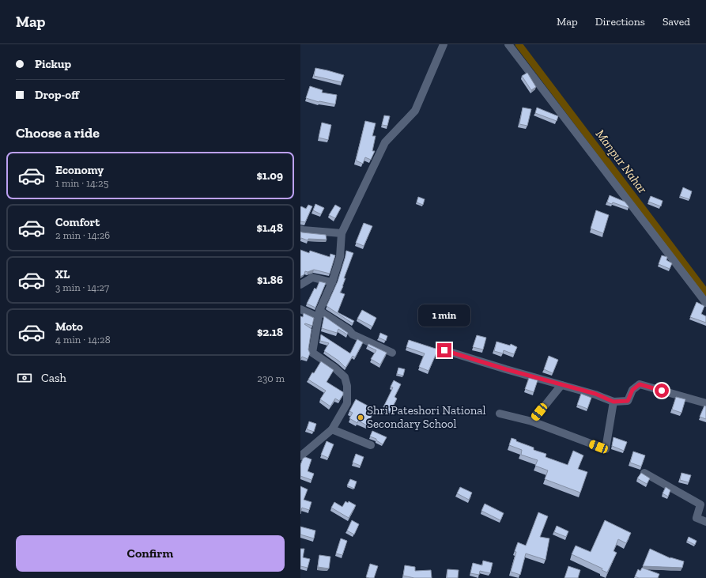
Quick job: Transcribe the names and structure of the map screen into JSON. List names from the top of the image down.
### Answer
{
  "water": ["Manpur Nahar"],
  "places": ["Shri Pateshori National Secondary School"],
  "page": {
    "header": "Map",
    "nav": ["Map", "Directions", "Saved"],
    "banner": ["Pickup", "Drop-off"],
    "heading": "Choose a ride",
    "list": [
      {
        "name": "Economy",
        "note": "1 min · 14:25",
        "value": "$1.09"
      },
      {
        "name": "Comfort",
        "note": "2 min · 14:26",
        "value": "$1.48"
      },
      {
        "name": "XL",
        "note": "3 min · 14:27",
        "value": "$1.86"
      },
      {
        "name": "Moto",
        "note": "4 min · 14:28",
        "value": "$2.18"
      }
    ],
    "bubble": "1 min",
    "pay": ["Cash", "230 m"],
    "buttons": "Confirm"
  }
}
